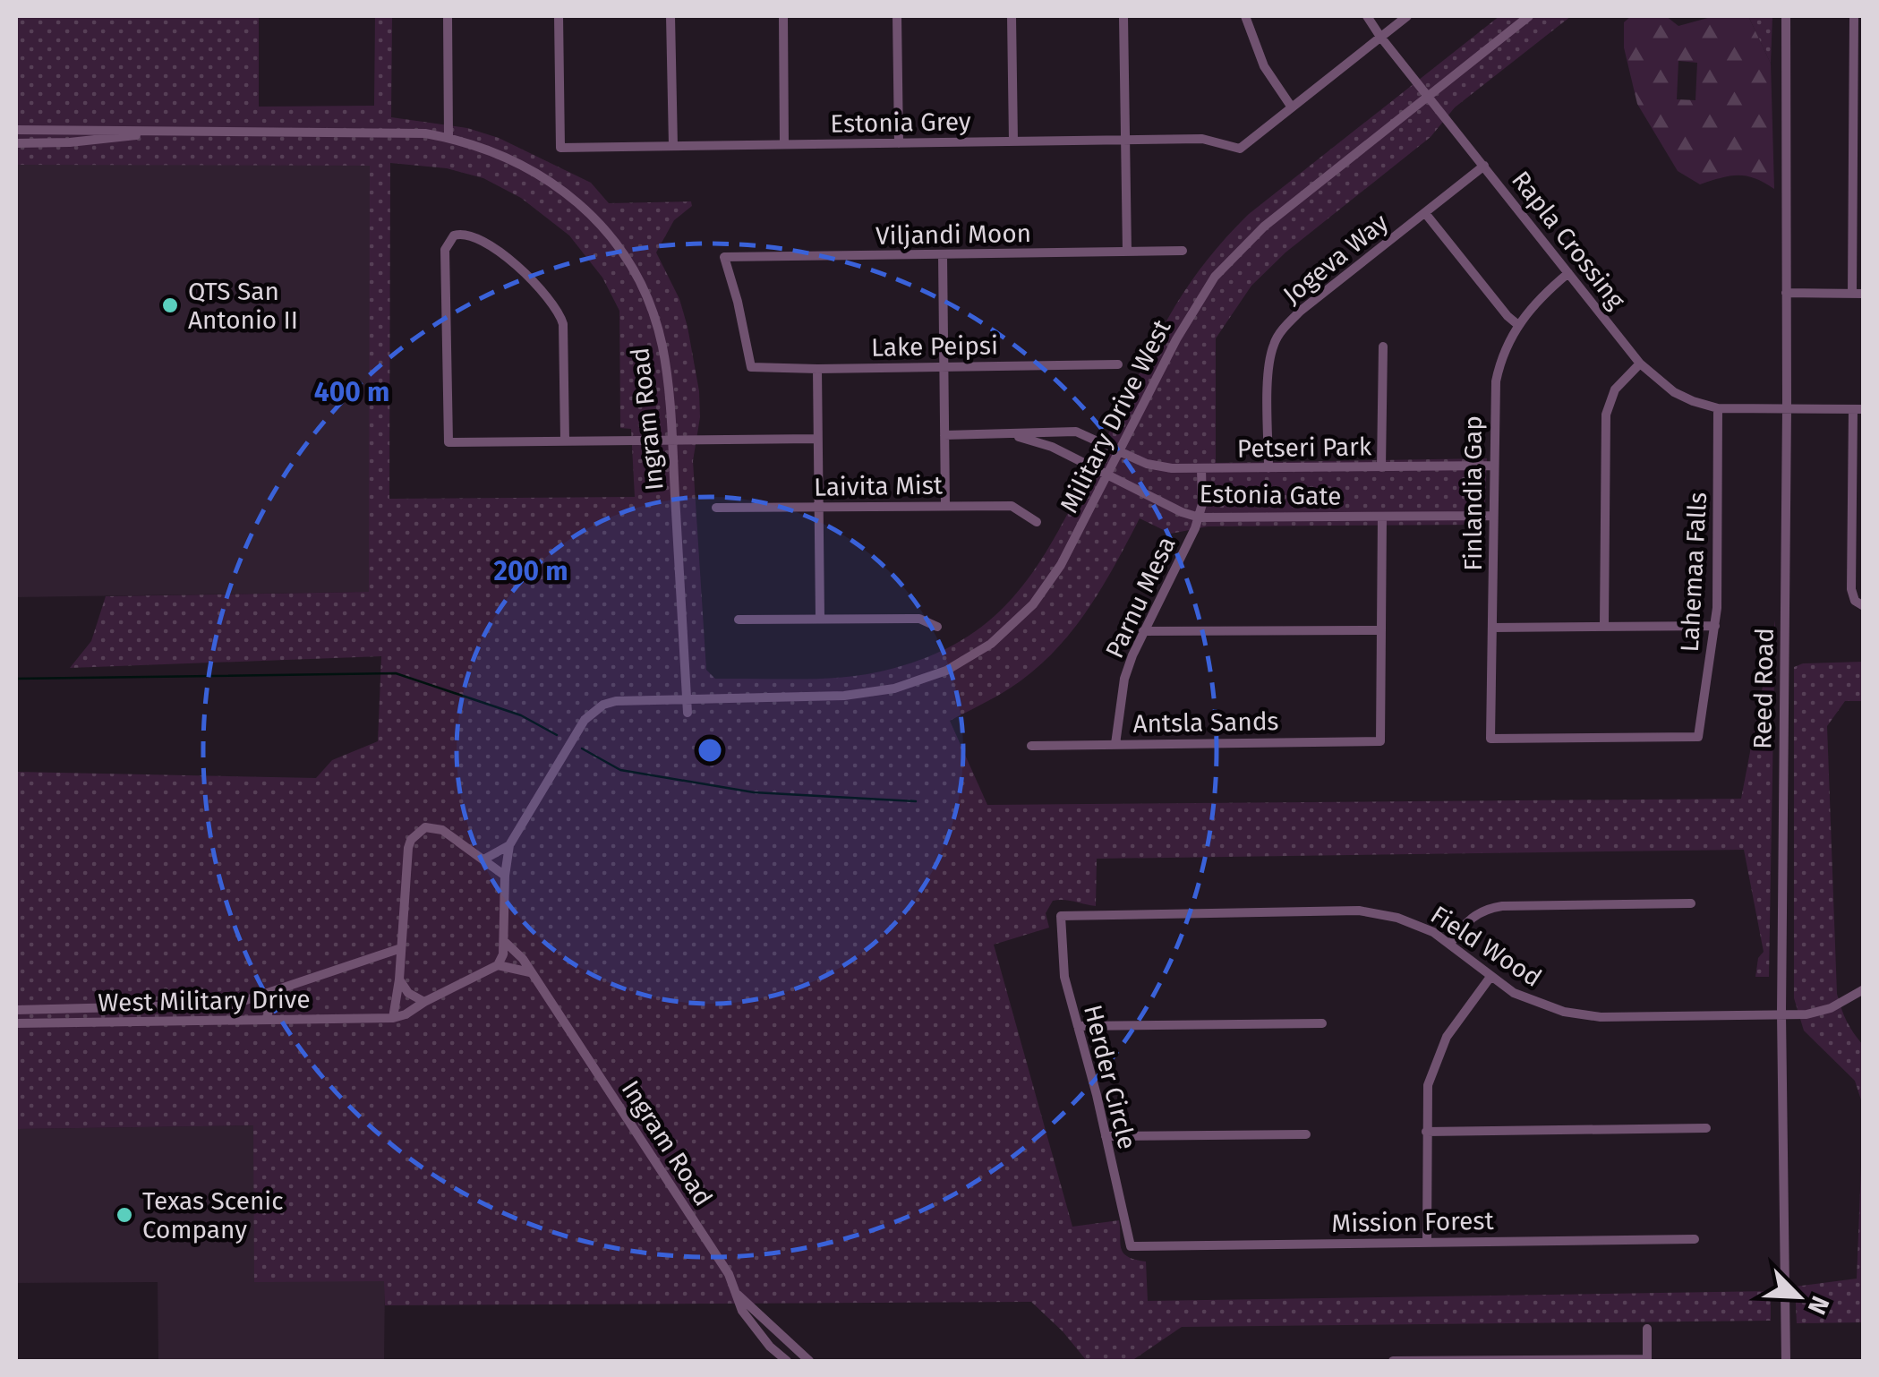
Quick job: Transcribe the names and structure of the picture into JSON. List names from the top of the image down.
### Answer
{
  "streets": {
    "street": [
      "Estonia Grey",
      "Viljandi Moon",
      "Rapla Crossing",
      "Jogeva Way",
      "Lake Peipsi",
      "Military Drive West",
      "Ingram Road",
      "Petseri Park",
      "Laivita Mist",
      "Finlandia Gap",
      "Estonia Gate",
      "Lahemaa Falls",
      "Parnu Mesa",
      "Reed Road",
      "Antsla Sands",
      "Field Wood",
      "West Military Drive",
      "Herder Circle",
      "Mission Forest"
    ]
  },
  "crossings": [
    ["Viljandi Moon", "Lake Peipsi"],
    ["Rapla Crossing", "Jogeva Way"],
    ["Rapla Crossing", "Military Drive West"],
    ["Rapla Crossing", "Finlandia Gap"],
    ["Rapla Crossing", "Lahemaa Falls"],
    ["Rapla Crossing", "Reed Road"],
    ["Jogeva Way", "Petseri Park"],
    ["Military Drive West", "Ingram Road"],
    ["Military Drive West", "Petseri Park"],
    ["Military Drive West", "Estonia Gate"],
    ["Petseri Park", "Finlandia Gap"],
    ["Petseri Park", "Estonia Gate"],
    ["Petseri Park", "Parnu Mesa"],
    ["Finlandia Gap", "Estonia Gate"],
    ["Finlandia Gap", "Lahemaa Falls"],
    ["Estonia Gate", "Parnu Mesa"],
    ["Parnu Mesa", "Antsla Sands"],
    ["Reed Road", "Field Wood"],
    ["Field Wood", "Herder Circle"],
    ["Herder Circle", "Mission Forest"]
  ],
  "places": ["QTS San Antonio II", "Texas Scenic Company"],
  "north": "bottom right",
  "rings": ["400 m", "200 m"]
}
